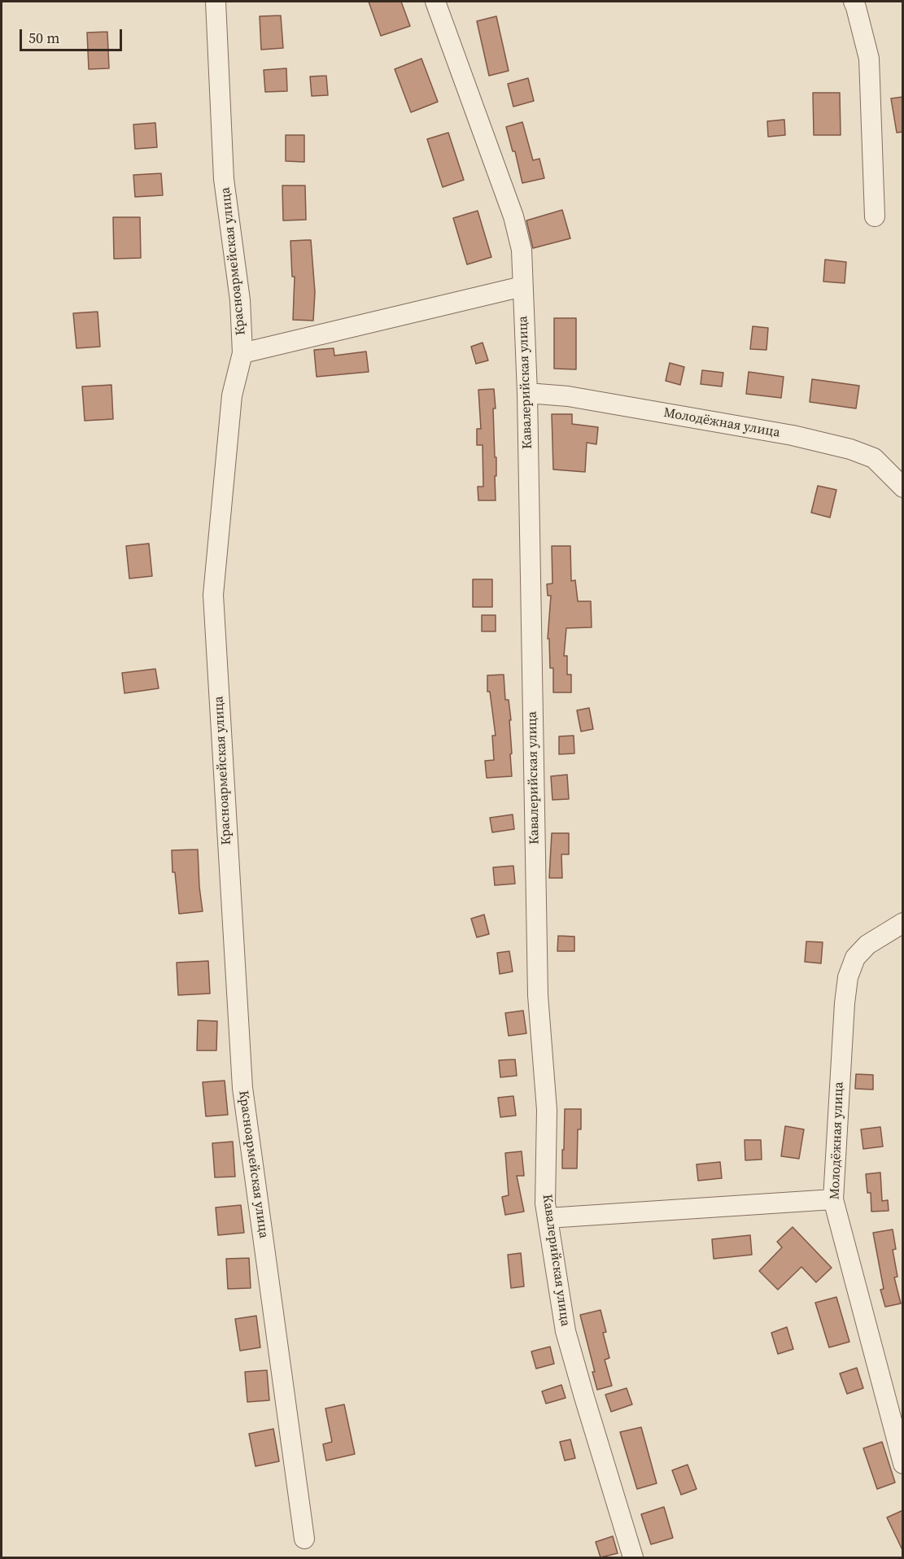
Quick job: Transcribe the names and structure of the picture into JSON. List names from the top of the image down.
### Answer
{
  "streets": {
    "street": ["Красноармейская улица", "Кавалерийская улица", "Молодёжная улица"]
  },
  "crossings": [
    ["Кавалерийская улица", "Молодёжная улица"]
  ],
  "scale_bar": "50 m"
}
